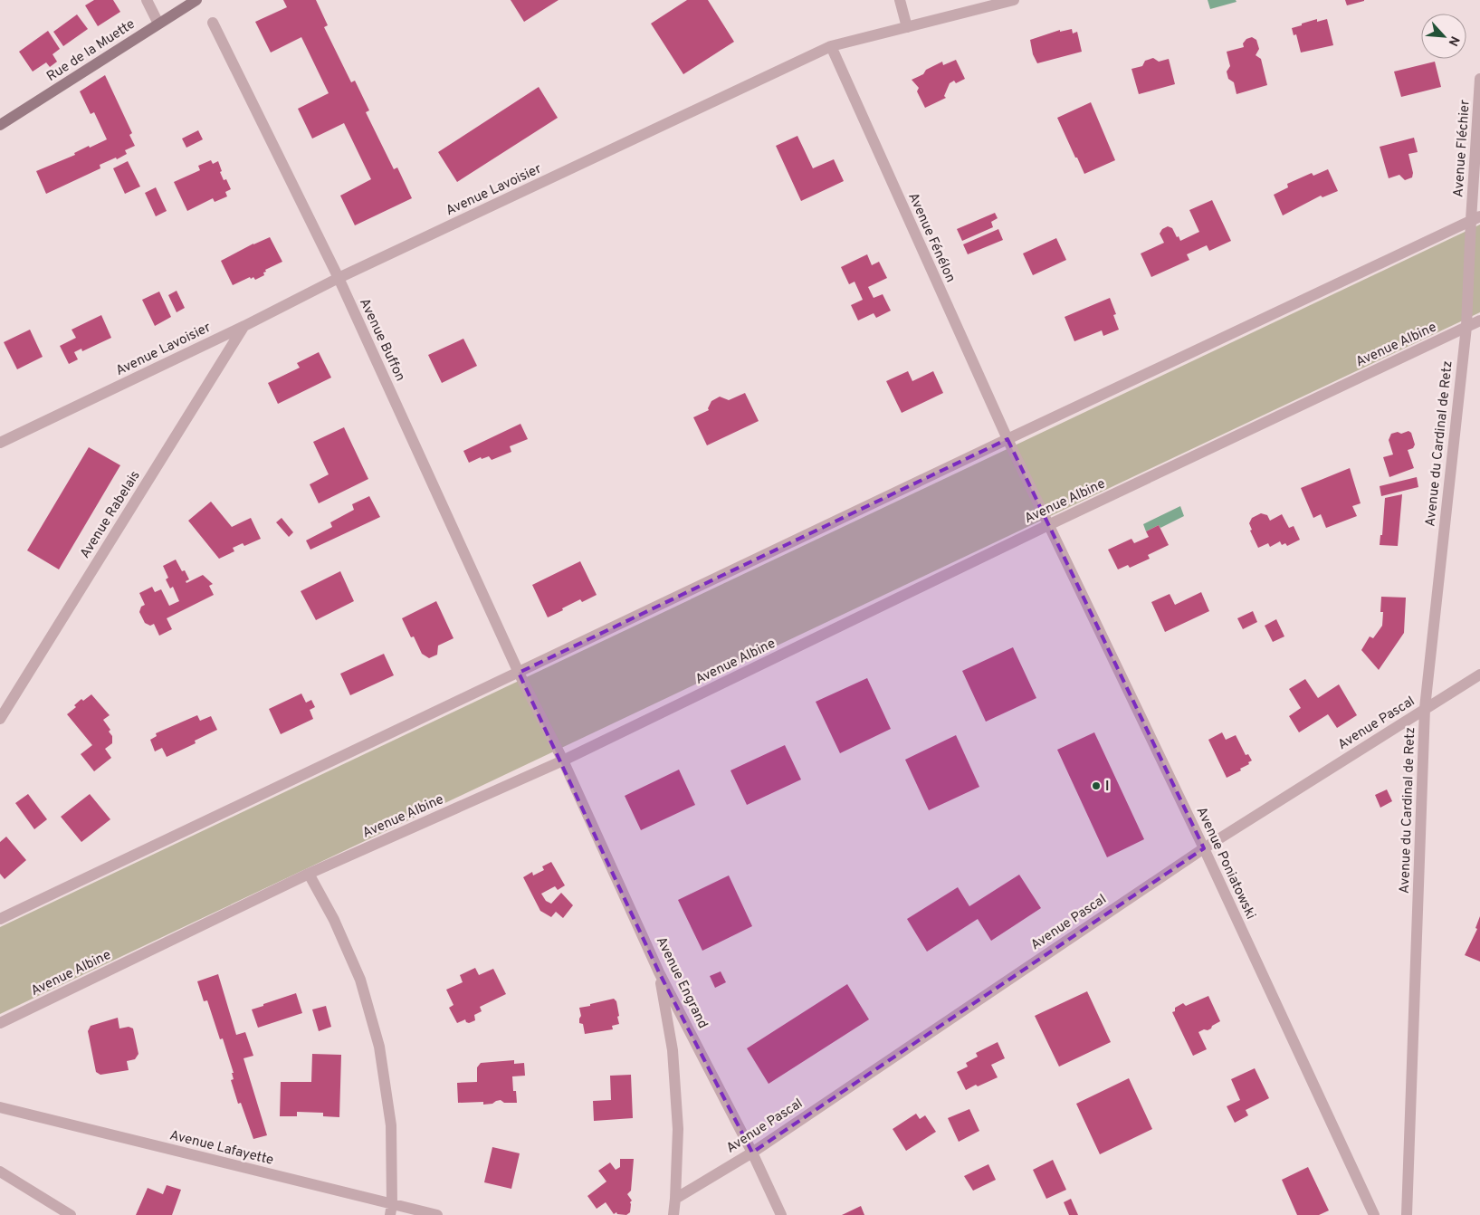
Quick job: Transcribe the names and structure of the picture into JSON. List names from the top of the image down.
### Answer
{
  "streets": {
    "street": [
      "Rue de la Muette",
      "Avenue Fléchier",
      "Avenue Lavoisier",
      "Avenue Fénélon",
      "Avenue Buffon",
      "Avenue Albine",
      "Avenue du Cardinal de Retz",
      "Avenue Rabelais",
      "Avenue Pascal",
      "Avenue Poniatowski",
      "Avenue Engrand",
      "Avenue Lafayette"
    ]
  },
  "crossings": [
    ["Avenue Fléchier", "Avenue Albine"],
    ["Avenue Fléchier", "Avenue du Cardinal de Retz"],
    ["Avenue Lavoisier", "Avenue Fénélon"],
    ["Avenue Lavoisier", "Avenue Buffon"],
    ["Avenue Lavoisier", "Avenue Rabelais"],
    ["Avenue Fénélon", "Avenue Albine"],
    ["Avenue Fénélon", "Avenue Poniatowski"],
    ["Avenue Buffon", "Avenue Albine"],
    ["Avenue Buffon", "Avenue Engrand"],
    ["Avenue Albine", "Avenue du Cardinal de Retz"],
    ["Avenue Albine", "Avenue Poniatowski"],
    ["Avenue Albine", "Avenue Engrand"],
    ["Avenue du Cardinal de Retz", "Avenue Pascal"],
    ["Avenue Pascal", "Avenue Poniatowski"],
    ["Avenue Pascal", "Avenue Engrand"]
  ],
  "places": ["I"],
  "north": "bottom right"
}
